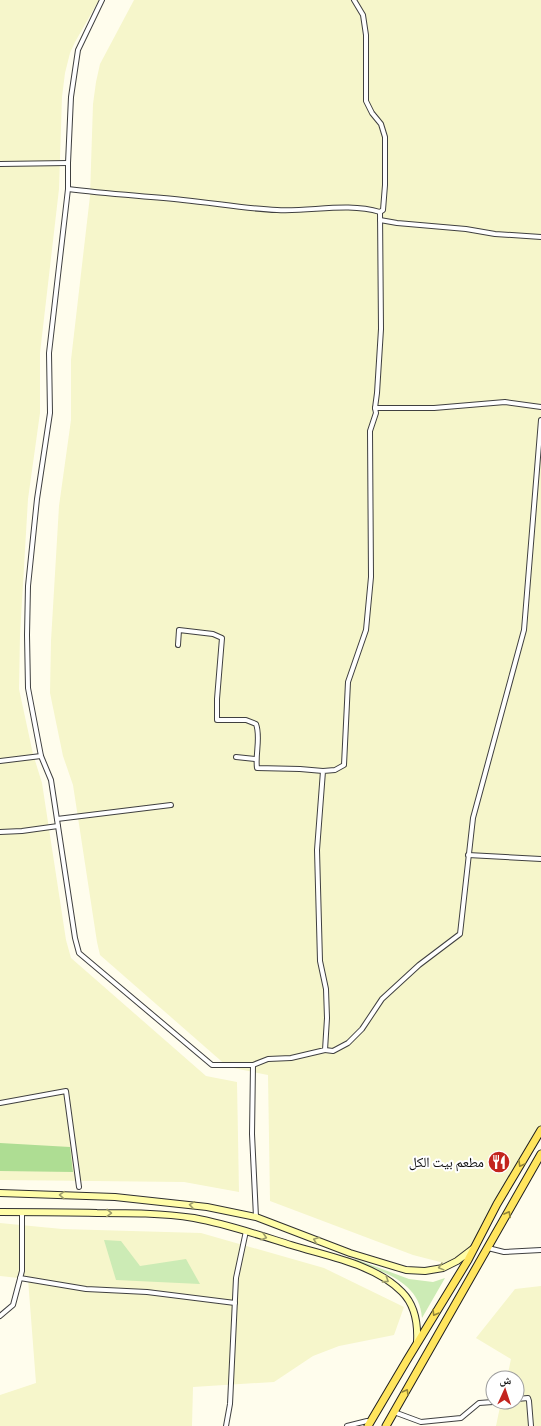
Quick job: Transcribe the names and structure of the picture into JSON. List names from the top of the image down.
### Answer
{
  "places": {
    "restaurant": ["مطعم بيت الكل"]
  },
  "north": "top"
}
